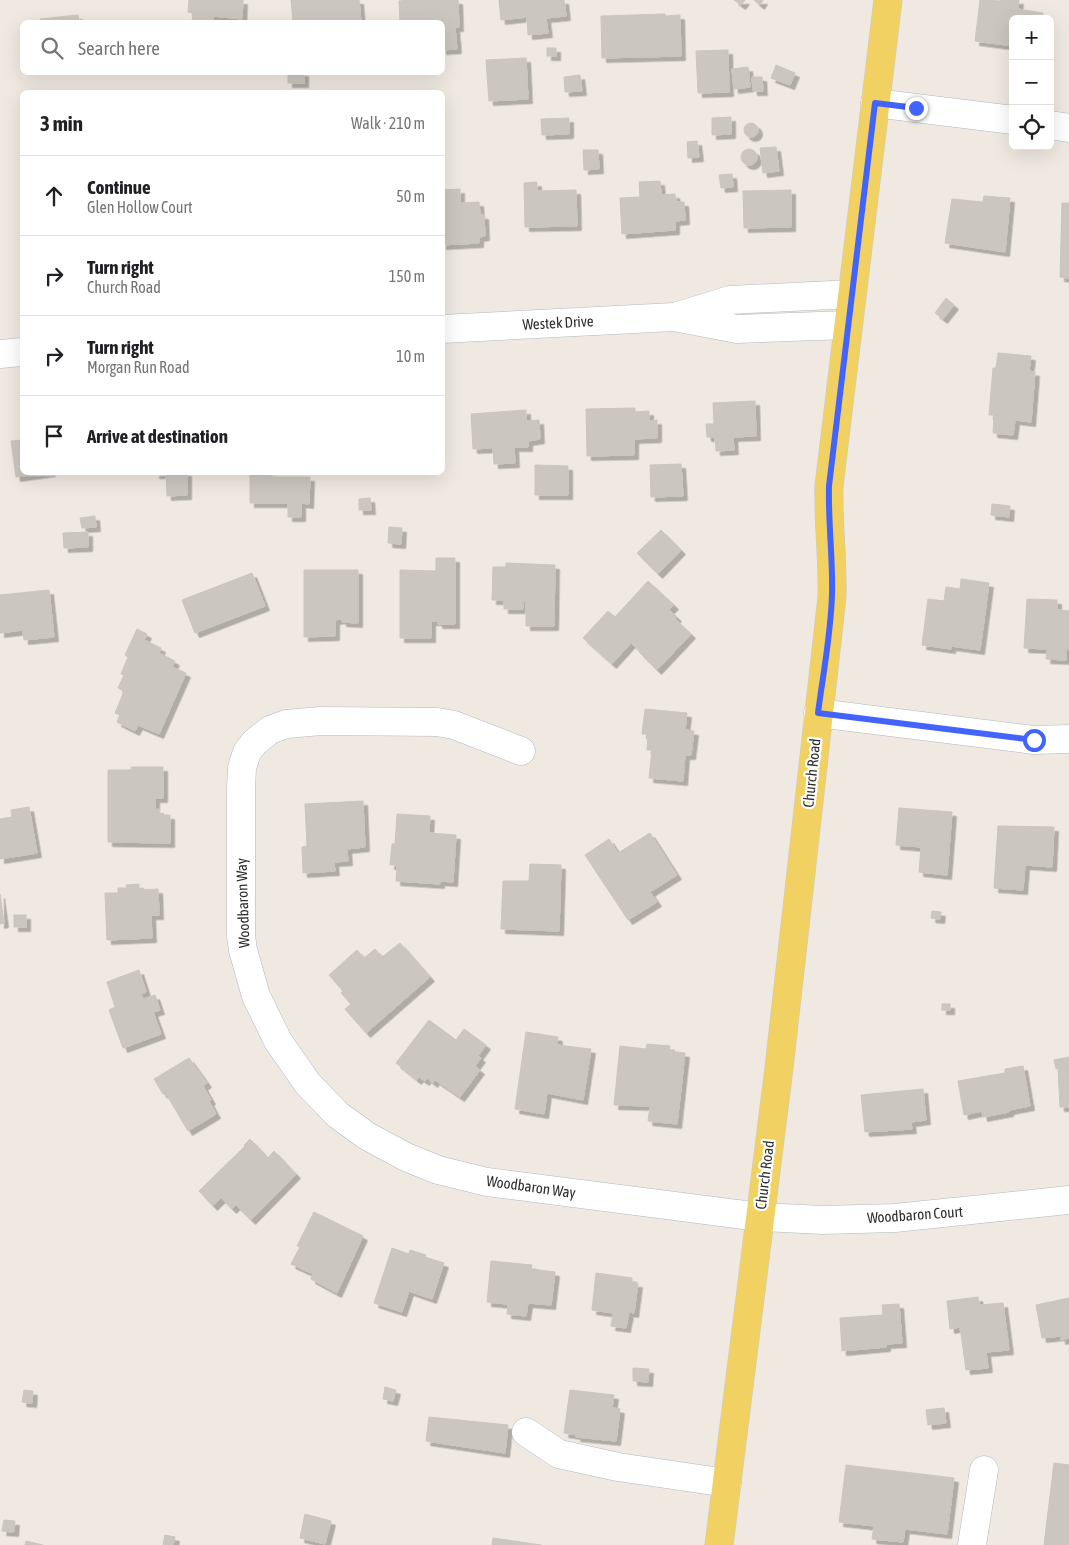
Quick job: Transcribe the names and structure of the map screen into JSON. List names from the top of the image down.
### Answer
{
  "streets": {
    "main road": ["Church Road"],
    "street": ["Westek Drive", "Woodbaron Way", "Woodbaron Court"]
  },
  "crossings": [
    ["Westek Drive", "Church Road"],
    ["Church Road", "Woodbaron Way"],
    ["Church Road", "Woodbaron Court"],
    ["Woodbaron Way", "Woodbaron Court"]
  ],
  "page": {
    "map_buttons": ["+", "−"],
    "search": "Search here",
    "heading": ["3 min", "Walk · 210 m"],
    "list": [
      ["Continue", "Glen Hollow Court", "50 m"],
      ["Turn right", "Church Road", "150 m"],
      ["Turn right", "Morgan Run Road", "10 m"],
      "Arrive at destination"
    ]
  }
}
